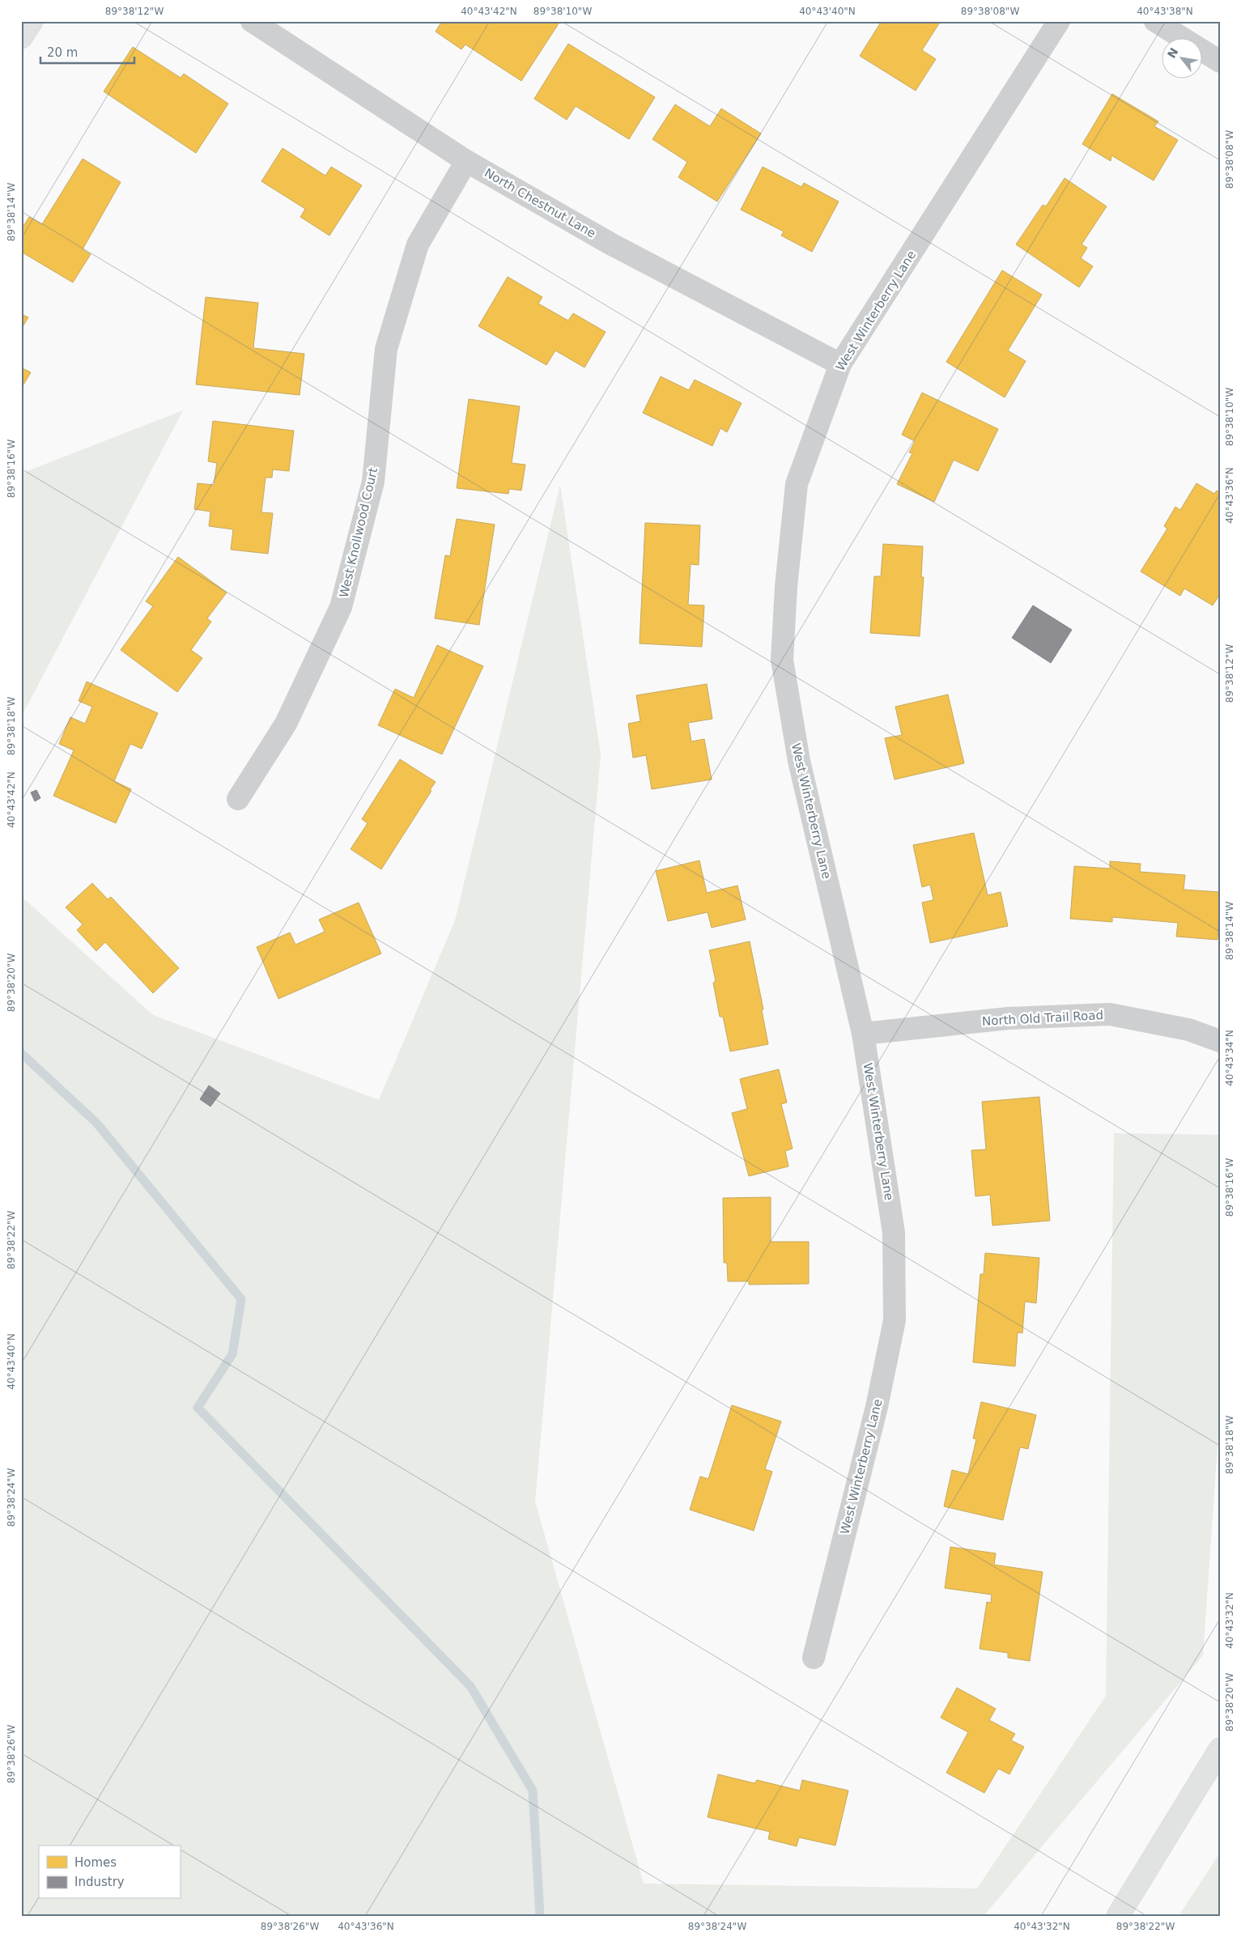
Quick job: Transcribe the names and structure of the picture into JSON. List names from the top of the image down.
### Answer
{
  "streets": {
    "street": [
      "North Chestnut Lane",
      "West Winterberry Lane",
      "West Knollwood Court",
      "North Old Trail Road"
    ]
  },
  "crossings": [
    ["North Chestnut Lane", "West Winterberry Lane"],
    ["North Chestnut Lane", "West Knollwood Court"],
    ["West Winterberry Lane", "North Old Trail Road"]
  ],
  "legend": ["Homes", "Industry"],
  "scale_bar": "20 m",
  "north": "top left",
  "coordinates": [
    "89°38'12\"W",
    "40°43'42\"N",
    "89°38'10\"W",
    "40°43'40\"N",
    "89°38'08\"W",
    "40°43'38\"N",
    "89°38'14\"W",
    "89°38'16\"W",
    "40°43'36\"N",
    "89°38'18\"W",
    "89°38'20\"W",
    "40°43'34\"N",
    "89°38'22\"W",
    "89°38'24\"W",
    "40°43'32\"N",
    "89°38'26\"W"
  ]
}
